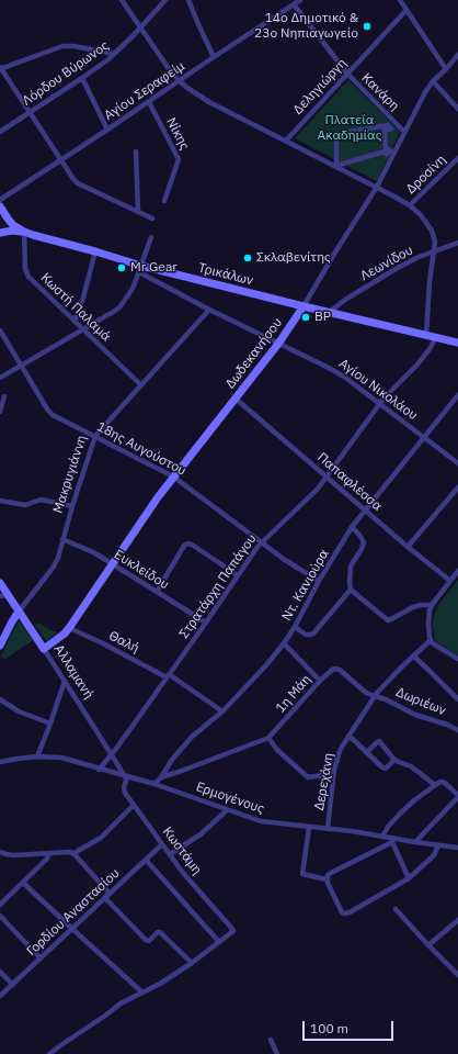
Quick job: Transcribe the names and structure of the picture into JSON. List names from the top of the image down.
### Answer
{
  "streets": {
    "street": [
      "Λόρδου Βύρωνος",
      "Δεληγιώργη",
      "Αγίου Σεραφείμ",
      "Κανάρη",
      "Νίκης",
      "Δροσίνη",
      "Λεωνίδου",
      "Τρικάλων",
      "Κωστή Παλαμά",
      "Δωδεκανήσου",
      "Αγίου Νικολάου",
      "18ης Αυγούστου",
      "Μακρυγιάννη",
      "Παπαφλέσσα",
      "Ευκλείδου",
      "Ντ. Κανιούρα",
      "Στρατάρχη Παπάγου",
      "Θαλή",
      "Αλλαμανή",
      "1η Μάη",
      "Δωριέων",
      "Δερεχάνη",
      "Ερμογένους",
      "Κωστάμη",
      "Γορδίου Αναστασίου"
    ]
  },
  "crossings": [
    ["Δεληγιώργη", "Κανάρη"],
    ["Αγίου Σεραφείμ", "Κανάρη"],
    ["Αγίου Σεραφείμ", "Νίκης"],
    ["Κανάρη", "Δωδεκανήσου"],
    ["Λεωνίδου", "Τρικάλων"],
    ["Τρικάλων", "Κωστή Παλαμά"],
    ["Τρικάλων", "Δωδεκανήσου"],
    ["Τρικάλων", "Αγίου Νικολάου"],
    ["Τρικάλων", "Στρατάρχη Παπάγου"],
    ["Κωστή Παλαμά", "Μακρυγιάννη"],
    ["Δωδεκανήσου", "Αγίου Νικολάου"],
    ["Δωδεκανήσου", "18ης Αυγούστου"],
    ["Δωδεκανήσου", "Παπαφλέσσα"],
    ["Δωδεκανήσου", "Ευκλείδου"],
    ["Δωδεκανήσου", "Θαλή"],
    ["Δωδεκανήσου", "Αλλαμανή"],
    ["Αγίου Νικολάου", "Μακρυγιάννη"],
    ["Αγίου Νικολάου", "Ντ. Κανιούρα"],
    ["Αγίου Νικολάου", "Στρατάρχη Παπάγου"],
    ["18ης Αυγούστου", "Μακρυγιάννη"],
    ["18ης Αυγούστου", "Ντ. Κανιούρα"],
    ["18ης Αυγούστου", "Στρατάρχη Παπάγου"],
    ["Μακρυγιάννη", "Ευκλείδου"],
    ["Μακρυγιάννη", "Αλλαμανή"],
    ["Παπαφλέσσα", "Ντ. Κανιούρα"],
    ["Παπαφλέσσα", "Στρατάρχη Παπάγου"],
    ["Ευκλείδου", "Στρατάρχη Παπάγου"],
    ["Ντ. Κανιούρα", "Θαλή"],
    ["Ντ. Κανιούρα", "1η Μάη"],
    ["Στρατάρχη Παπάγου", "Θαλή"],
    ["Στρατάρχη Παπάγου", "Αλλαμανή"],
    ["Στρατάρχη Παπάγου", "Ερμογένους"],
    ["Αλλαμανή", "Ερμογένους"],
    ["Αλλαμανή", "Κωστάμη"],
    ["1η Μάη", "Δωριέων"],
    ["1η Μάη", "Δερεχάνη"],
    ["1η Μάη", "Ερμογένους"],
    ["Δωριέων", "Δερεχάνη"],
    ["Δερεχάνη", "Ερμογένους"],
    ["Ερμογένους", "Κωστάμη"],
    ["Κωστάμη", "Γορδίου Αναστασίου"]
  ],
  "parks": ["Πλατεία Ακαδημίας"],
  "places": [
    "14ο Δημοτικό & 23ο Νηπιαγωγείο",
    "Σκλαβενίτης",
    "Mr Gear",
    "BP"
  ],
  "scale_bar": "100 m"
}
